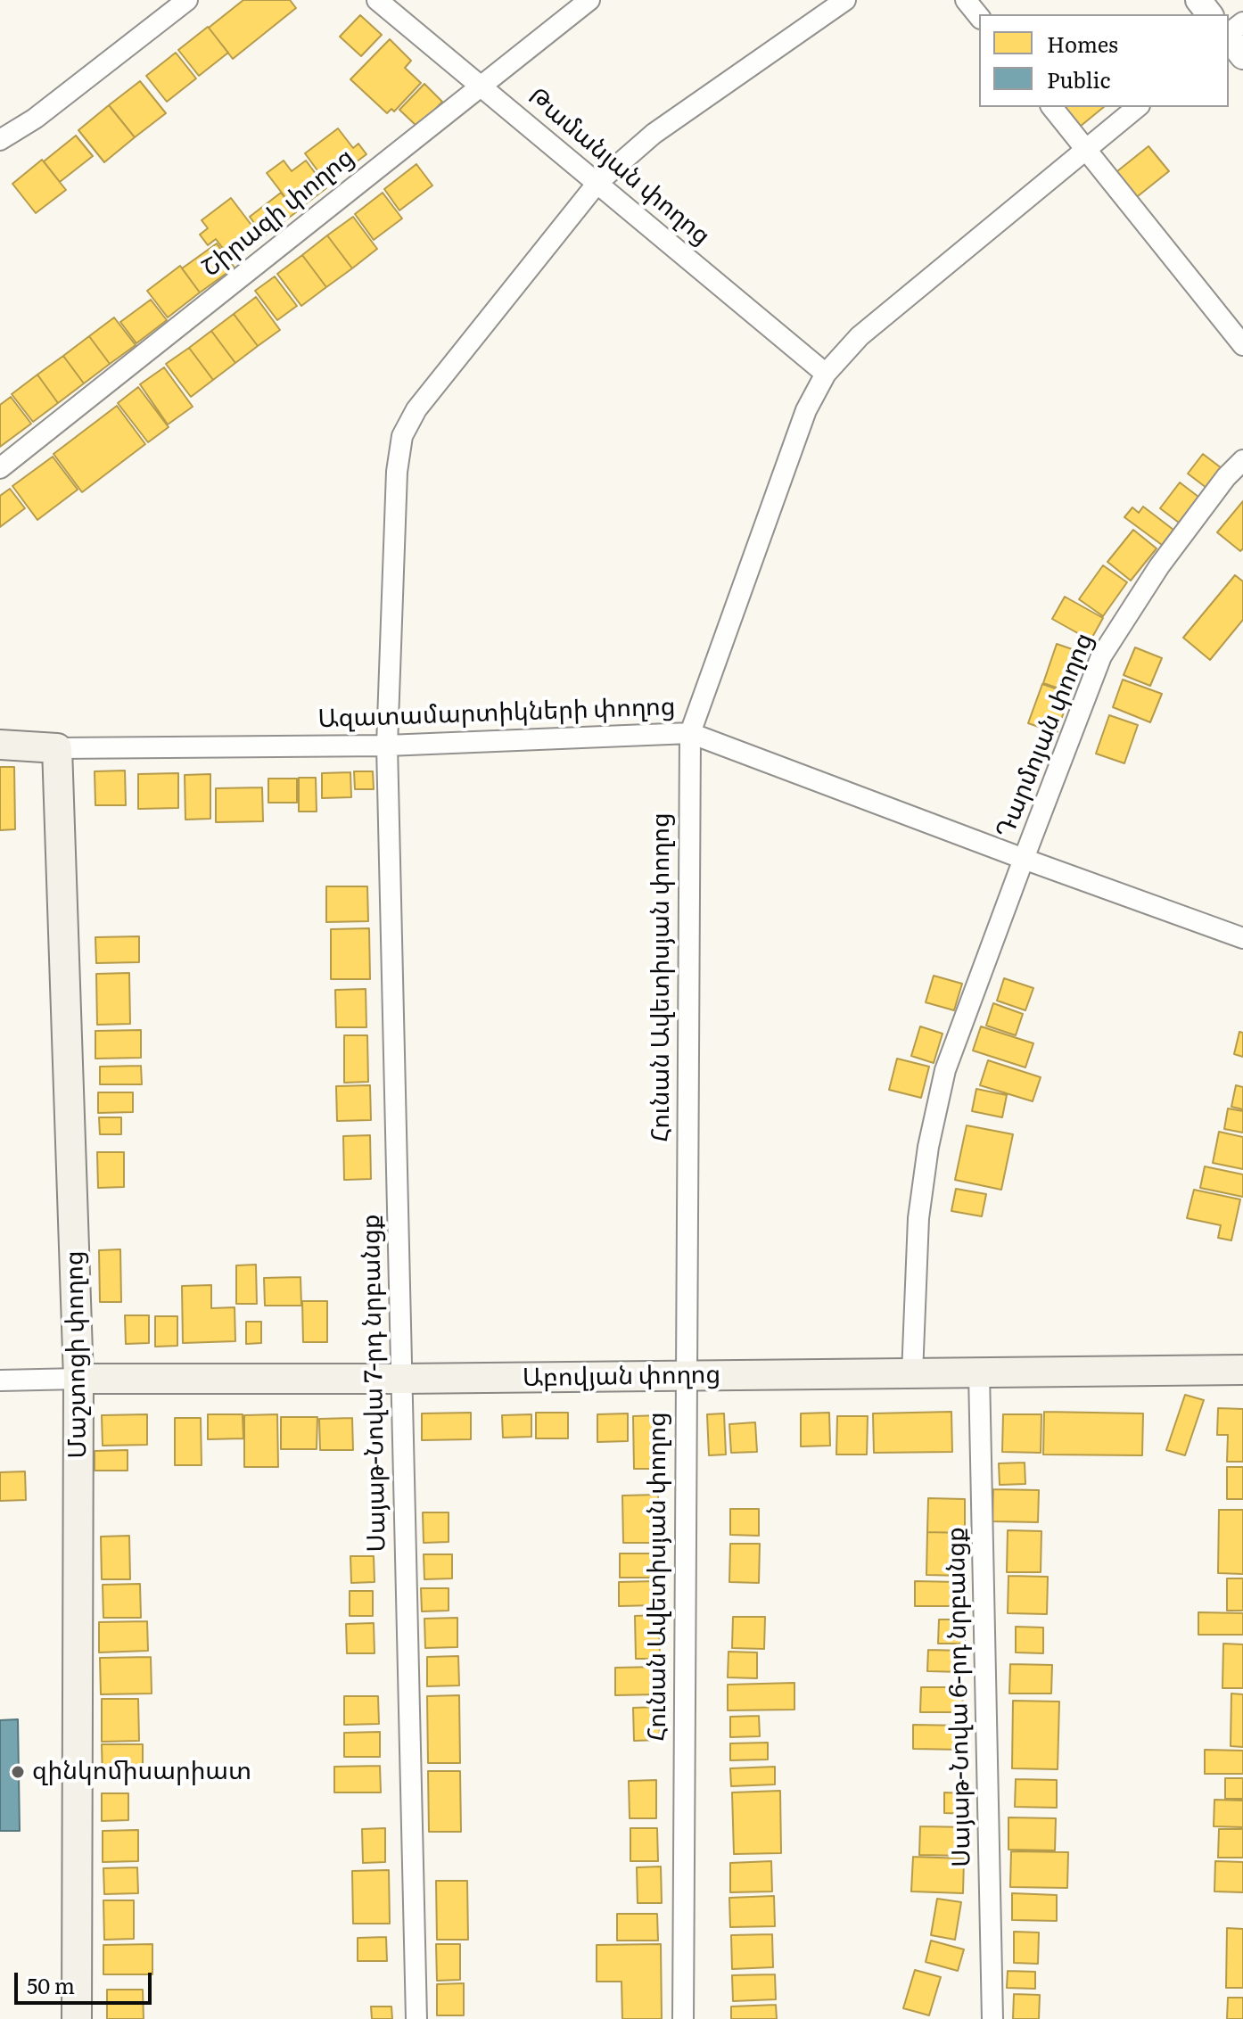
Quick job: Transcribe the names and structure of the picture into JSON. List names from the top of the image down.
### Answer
{
  "streets": {
    "main road": ["Մաշտոցի փողոց", "Աբովյան փողոց"],
    "street": [
      "Թամանյան փողոց",
      "Շիրազի փողոց",
      "Ազատամարտիկների փողոց",
      "Դարմոյան փողոց",
      "Հունան Ավետիսյան փողոց",
      "Սայաթ-Նովա 7-րդ նրբանցք",
      "Սայաթ-Նովա 6-րդ նրբանցք"
    ]
  },
  "crossings": [
    ["Թամանյան փողոց", "Շիրազի փողոց"],
    ["Թամանյան փողոց", "Հունան Ավետիսյան փողոց"],
    ["Թամանյան փողոց", "Սայաթ-Նովա 7-րդ նրբանցք"],
    ["Ազատամարտիկների փողոց", "Դարմոյան փողոց"],
    ["Ազատամարտիկների փողոց", "Հունան Ավետիսյան փողոց"],
    ["Ազատամարտիկների փողոց", "Մաշտոցի փողոց"],
    ["Ազատամարտիկների փողոց", "Սայաթ-Նովա 7-րդ նրբանցք"],
    ["Դարմոյան փողոց", "Աբովյան փողոց"],
    ["Հունան Ավետիսյան փողոց", "Աբովյան փողոց"],
    ["Մաշտոցի փողոց", "Աբովյան փողոց"],
    ["Աբովյան փողոց", "Սայաթ-Նովա 7-րդ նրբանցք"],
    ["Աբովյան փողոց", "Սայաթ-Նովա 6-րդ նրբանցք"]
  ],
  "places": ["զինկոմիսարիատ"],
  "legend": ["Homes", "Public"],
  "scale_bar": "50 m"
}
